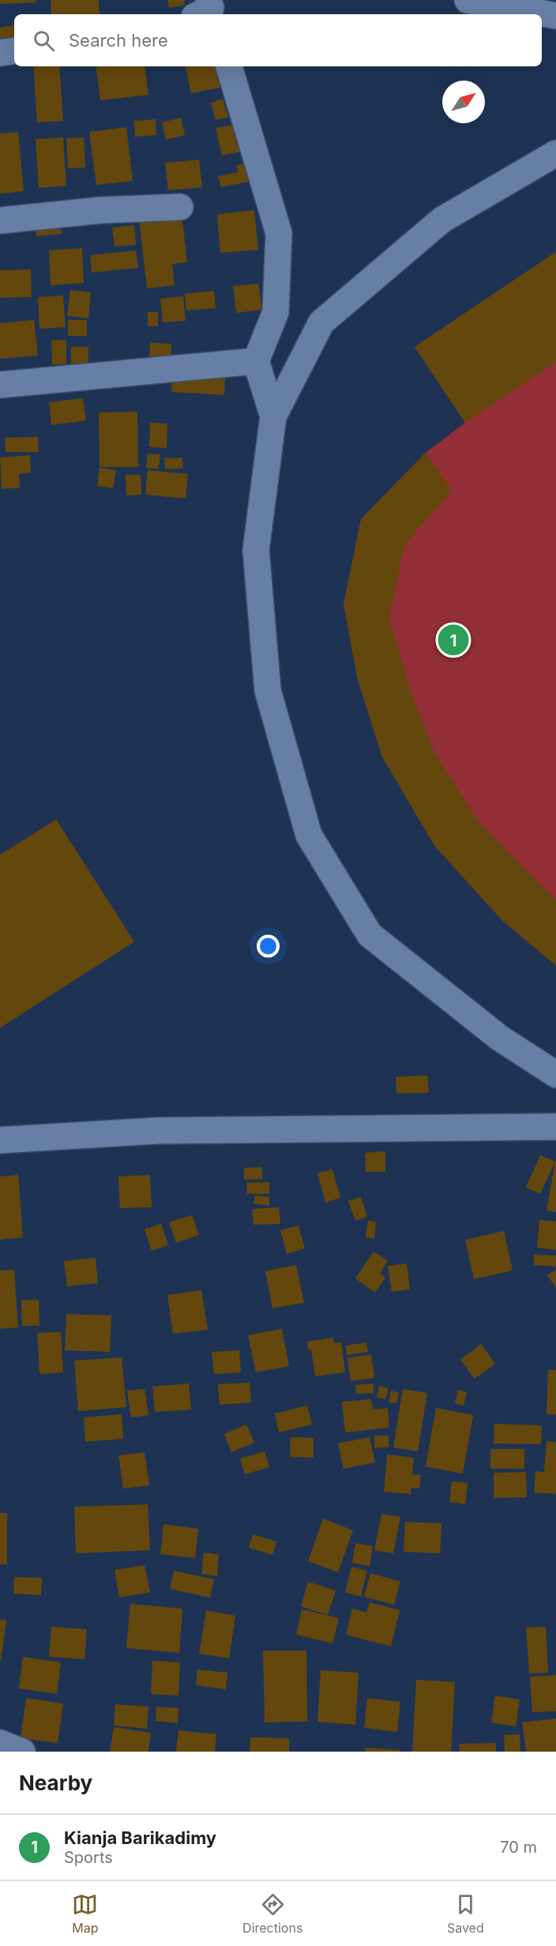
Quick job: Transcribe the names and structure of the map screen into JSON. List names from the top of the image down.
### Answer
{
  "north": "top right",
  "page": {
    "search": "Search here",
    "pins": "1",
    "heading": "Nearby",
    "list": [
      {
        "mark": "1",
        "name": "Kianja Barikadimy",
        "note": "Sports",
        "value": "70 m"
      }
    ],
    "nav": ["Map", "Directions", "Saved"]
  }
}
